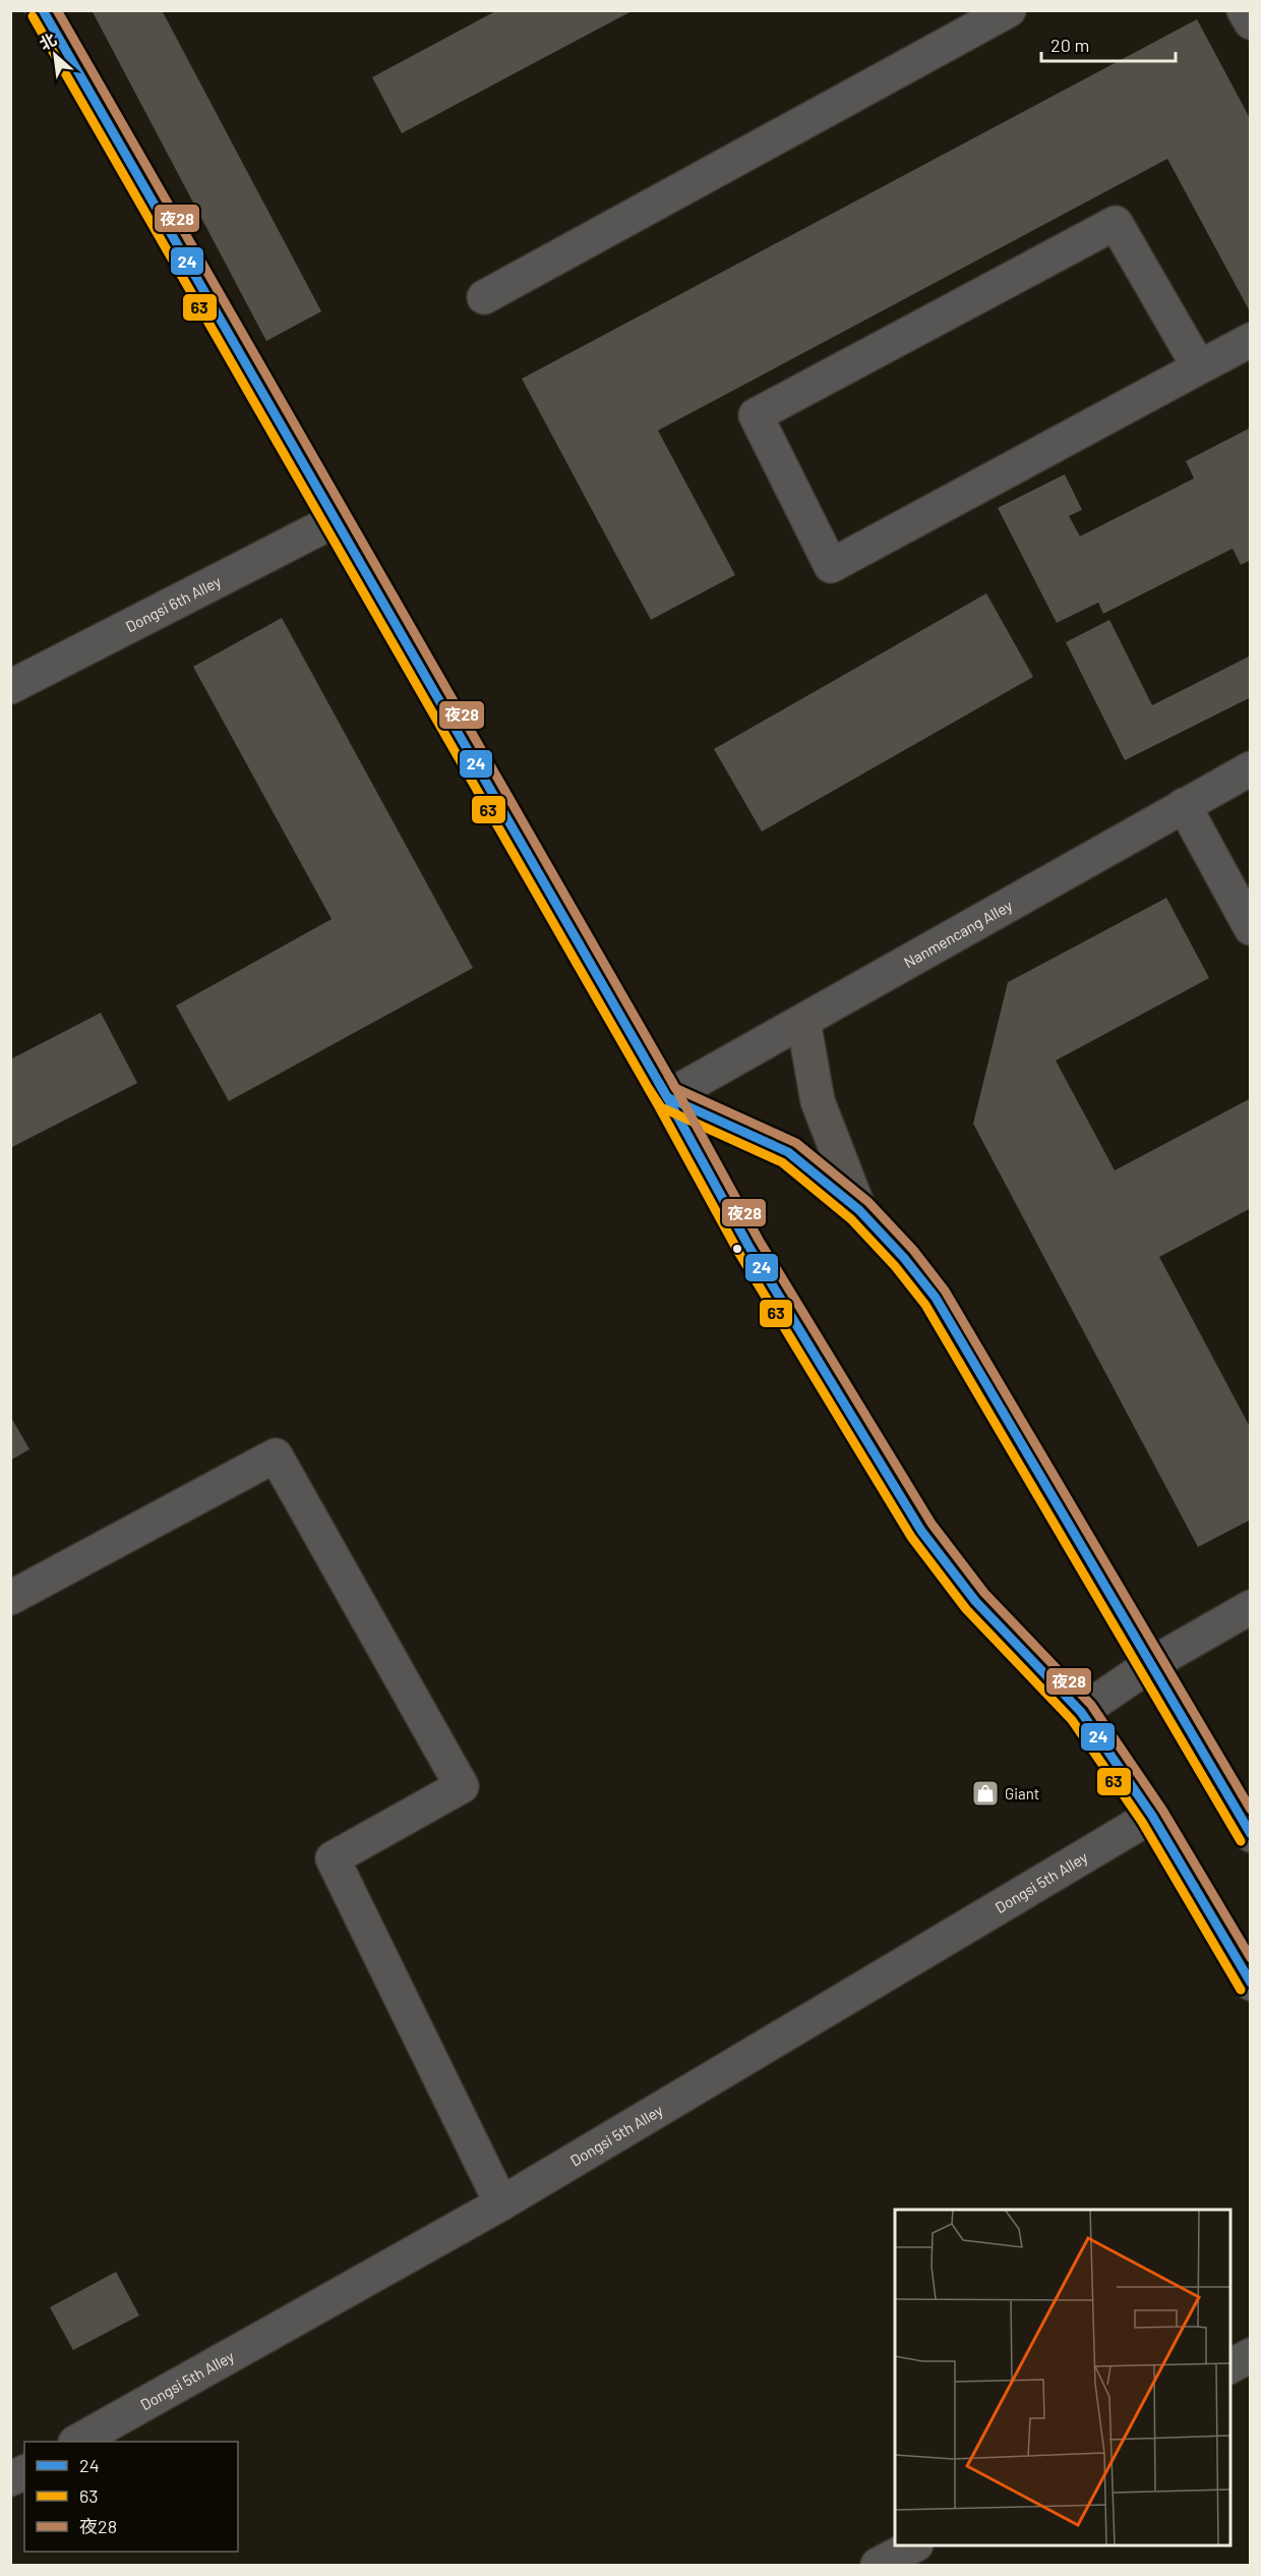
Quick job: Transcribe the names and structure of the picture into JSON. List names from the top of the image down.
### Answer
{
  "streets": {
    "street": ["Dongsi 6th Alley", "Nanmencang Alley", "Dongsi 5th Alley"]
  },
  "places": {
    "shop": ["Giant"]
  },
  "lines": ["transit line 24", "transit line 夜28", "transit line 63"],
  "legend": ["24", "63", "夜28"],
  "scale_bar": "20 m",
  "north": "top left"
}
